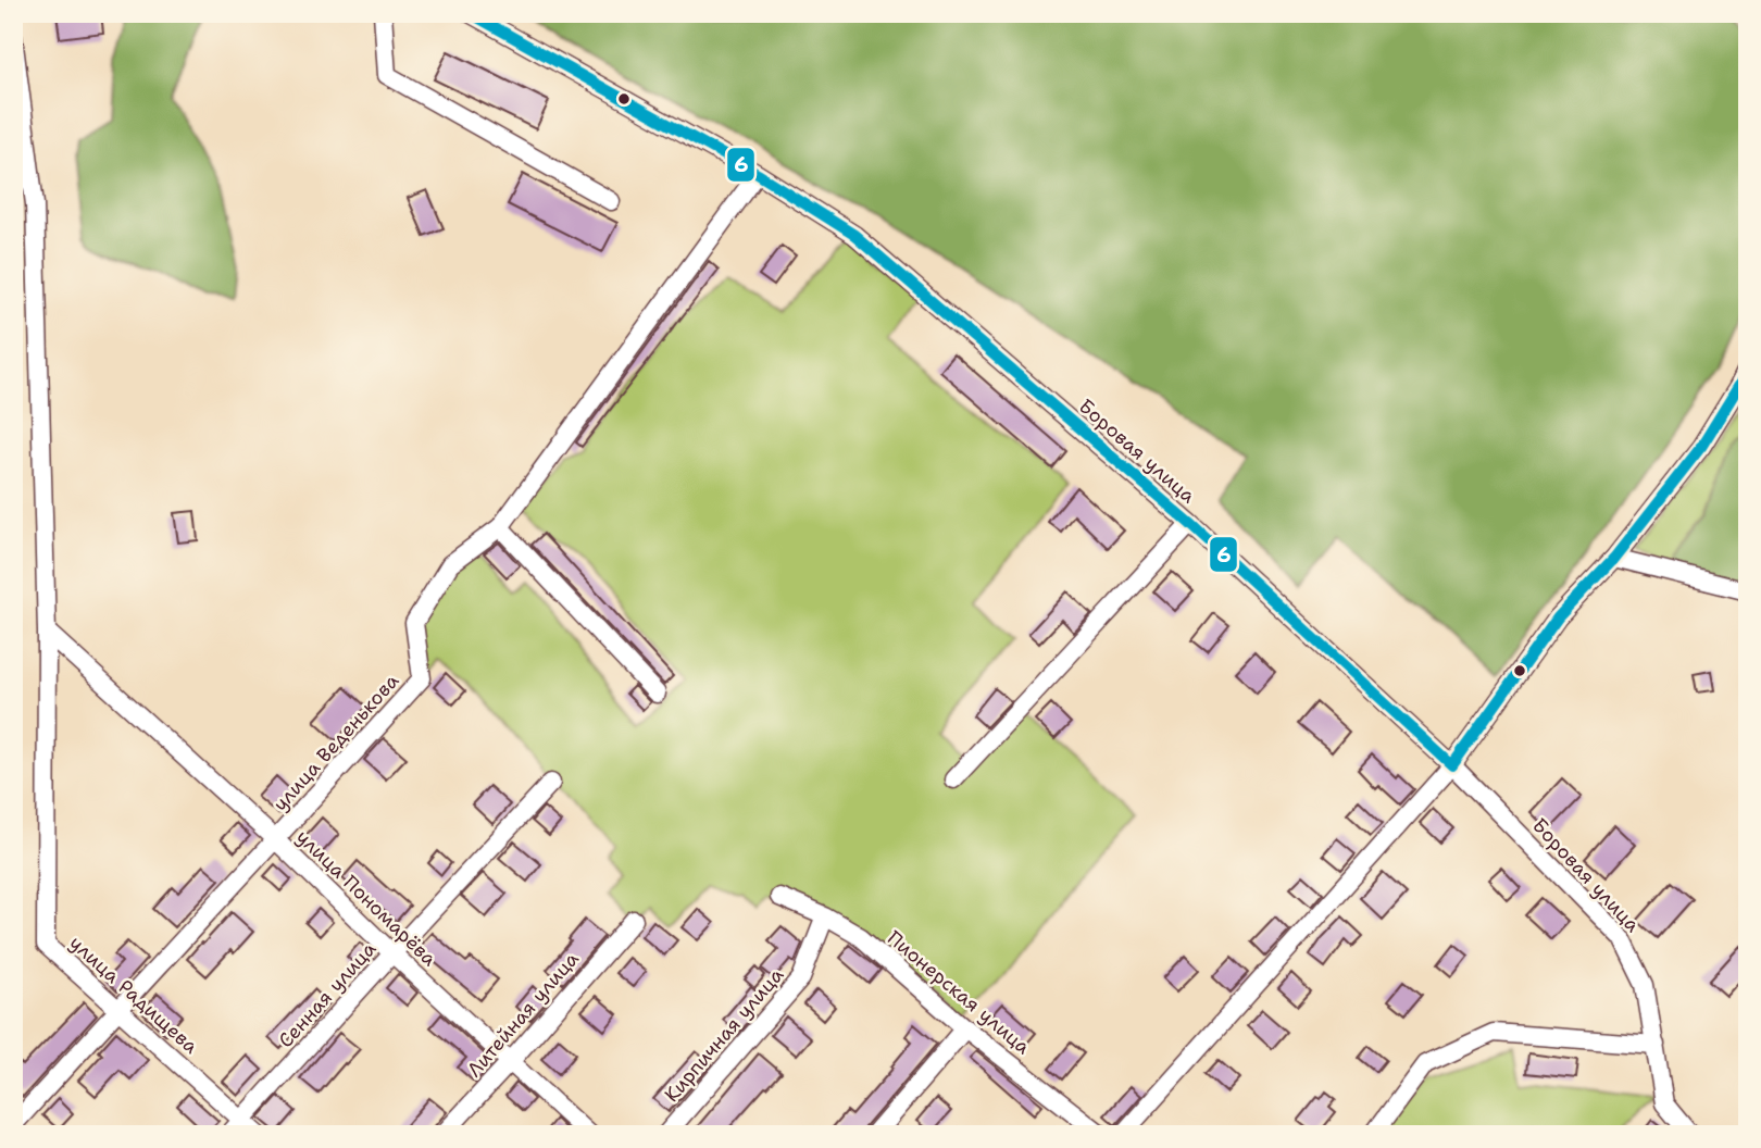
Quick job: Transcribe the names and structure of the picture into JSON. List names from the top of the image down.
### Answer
{
  "streets": {
    "street": [
      "Боровая улица",
      "улица Веденькова",
      "улица Пономарёва",
      "Пионерская улица",
      "улица Радищева",
      "Сенная улица",
      "Литейная улица",
      "Кирпичная улица"
    ]
  },
  "crossings": [
    ["Боровая улица", "улица Веденькова"],
    ["улица Веденькова", "улица Пономарёва"],
    ["улица Веденькова", "улица Радищева"],
    ["улица Пономарёва", "улица Радищева"],
    ["улица Пономарёва", "Сенная улица"],
    ["улица Пономарёва", "Литейная улица"],
    ["Пионерская улица", "Кирпичная улица"],
    ["улица Радищева", "Сенная улица"]
  ],
  "lines": ["transit line 6"]
}
